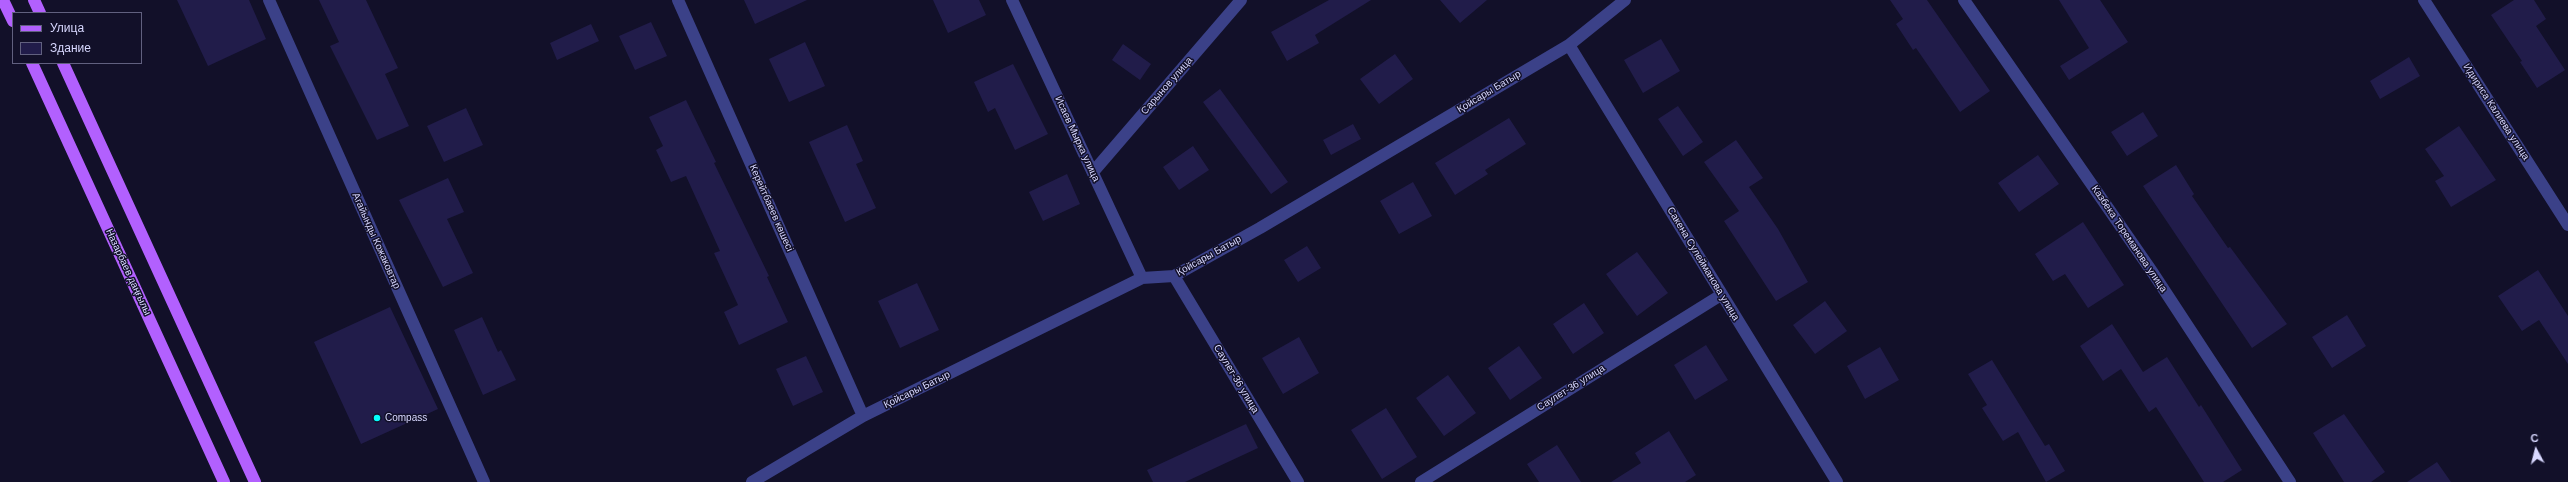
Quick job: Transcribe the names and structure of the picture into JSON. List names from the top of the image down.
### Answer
{
  "streets": {
    "main road": ["Назарбаев даңғылы"],
    "street": [
      "Сарынов улица",
      "Қойсары Батыр",
      "Идириса Калиева улица",
      "Исаев Мырка улица",
      "Керейтбаеев көшесі",
      "Казбека Тореманова улица",
      "Агайынды Кожаковтар",
      "Сакена Сулейманова улица",
      "Саулет-36 улица"
    ]
  },
  "crossings": [
    ["Сарынов улица", "Исаев Мырка улица"],
    ["Қойсары Батыр", "Исаев Мырка улица"],
    ["Қойсары Батыр", "Керейтбаеев көшесі"],
    ["Қойсары Батыр", "Сакена Сулейманова улица"],
    ["Қойсары Батыр", "Саулет-36 улица"],
    ["Сакена Сулейманова улица", "Саулет-36 улица"]
  ],
  "places": ["Compass"],
  "legend": ["Улица", "Здание"],
  "north": "top"
}
